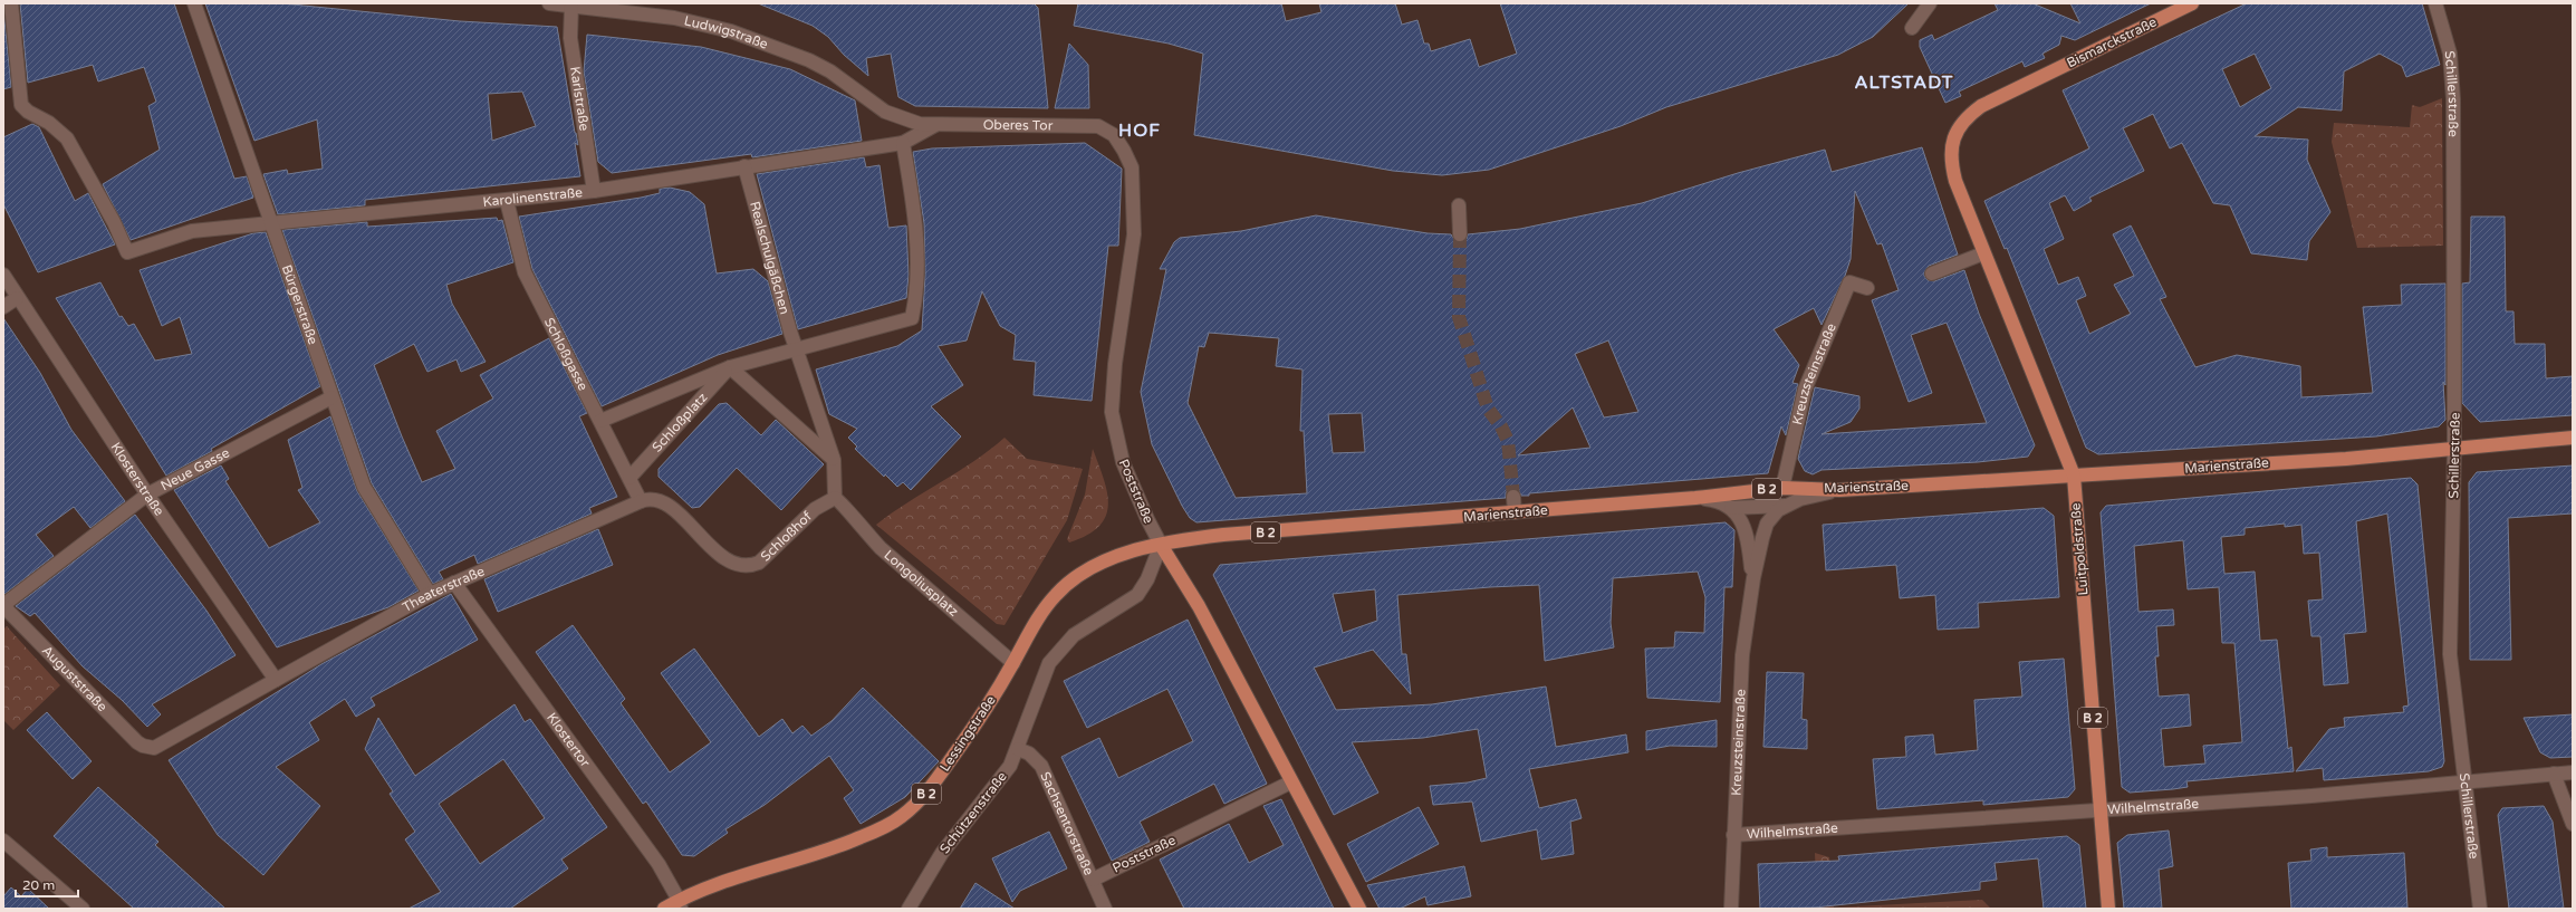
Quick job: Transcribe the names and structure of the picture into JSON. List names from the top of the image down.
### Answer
{
  "streets": {
    "main road": [
      "Bismarckstraße",
      "Marienstraße",
      "B 2",
      "Poststraße",
      "Luitpoldstraße",
      "Lessingstraße"
    ],
    "street": [
      "Ludwigstraße",
      "Schillerstraße",
      "Karlstraße",
      "Oberes Tor",
      "Karolinenstraße",
      "Realschulgäßchen",
      "Bürgerstraße",
      "Schloßgasse",
      "Kreuzsteinstraße",
      "Schloßplatz",
      "Neue Gasse",
      "Klosterstraße",
      "Schloßhof",
      "Longoliusplatz",
      "Theaterstraße",
      "Auguststraße",
      "Klostertor",
      "Wilhelmstraße",
      "Schützenstraße",
      "Sachsentorstraße"
    ]
  },
  "crossings": [
    ["Ludwigstraße", "Karlstraße"],
    ["Ludwigstraße", "Oberes Tor"],
    ["Bismarckstraße", "Luitpoldstraße"],
    ["Schillerstraße", "Marienstraße"],
    ["Schillerstraße", "Wilhelmstraße"],
    ["Karlstraße", "Karolinenstraße"],
    ["Oberes Tor", "Karolinenstraße"],
    ["Oberes Tor", "Poststraße"],
    ["Karolinenstraße", "Realschulgäßchen"],
    ["Karolinenstraße", "Bürgerstraße"],
    ["Karolinenstraße", "Schloßgasse"],
    ["Karolinenstraße", "Schloßplatz"],
    ["Realschulgäßchen", "Schloßplatz"],
    ["Bürgerstraße", "Neue Gasse"],
    ["Bürgerstraße", "Theaterstraße"],
    ["Schloßgasse", "Schloßplatz"],
    ["Schloßgasse", "Theaterstraße"],
    ["Kreuzsteinstraße", "Marienstraße"],
    ["Kreuzsteinstraße", "Wilhelmstraße"],
    ["Marienstraße", "Poststraße"],
    ["Marienstraße", "Luitpoldstraße"],
    ["Marienstraße", "Lessingstraße"],
    ["Marienstraße", "Schützenstraße"],
    ["Neue Gasse", "Klosterstraße"],
    ["Neue Gasse", "Auguststraße"],
    ["Klosterstraße", "Theaterstraße"],
    ["Poststraße", "Lessingstraße"],
    ["Poststraße", "Schützenstraße"],
    ["Poststraße", "Sachsentorstraße"],
    ["Schloßhof", "Longoliusplatz"],
    ["Schloßhof", "Theaterstraße"],
    ["Luitpoldstraße", "Wilhelmstraße"],
    ["Longoliusplatz", "Lessingstraße"],
    ["Theaterstraße", "Auguststraße"],
    ["Theaterstraße", "Klostertor"],
    ["Lessingstraße", "Klostertor"],
    ["Lessingstraße", "Schützenstraße"],
    ["Schützenstraße", "Sachsentorstraße"]
  ],
  "districts": ["ALTSTADT", "HOF"],
  "scale_bar": "20 m"
}
